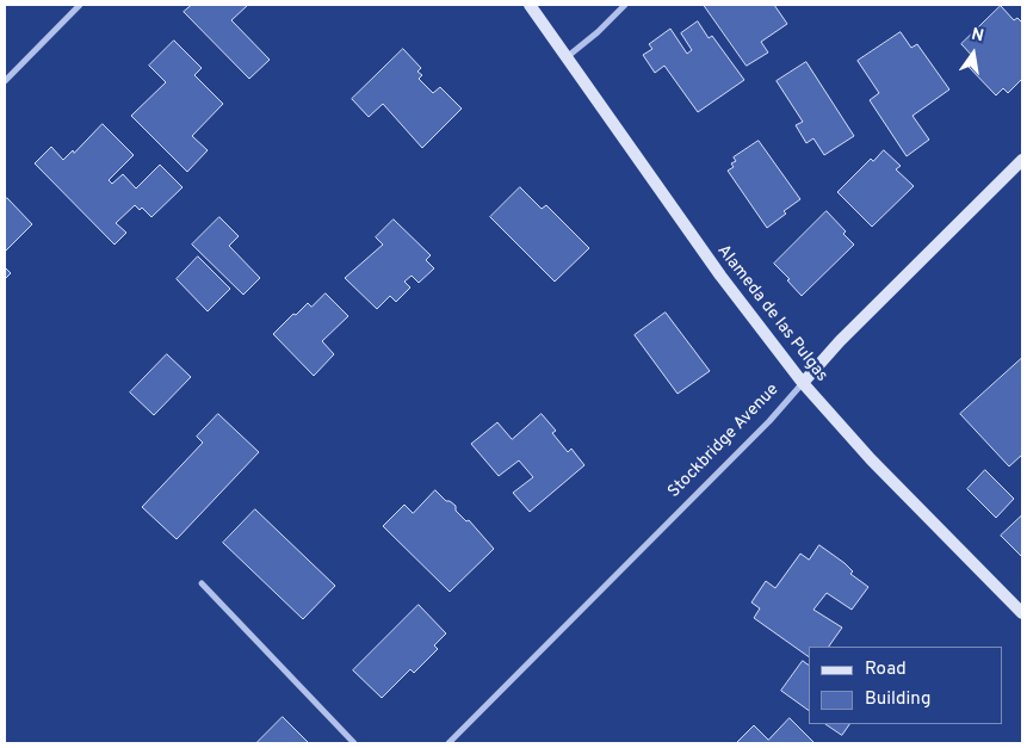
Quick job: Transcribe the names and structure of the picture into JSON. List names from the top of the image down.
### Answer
{
  "streets": {
    "main road": ["Alameda de las Pulgas", "Stockbridge Avenue"]
  },
  "crossings": [
    ["Alameda de las Pulgas", "Stockbridge Avenue"]
  ],
  "legend": ["Road", "Building"],
  "north": "top"
}
